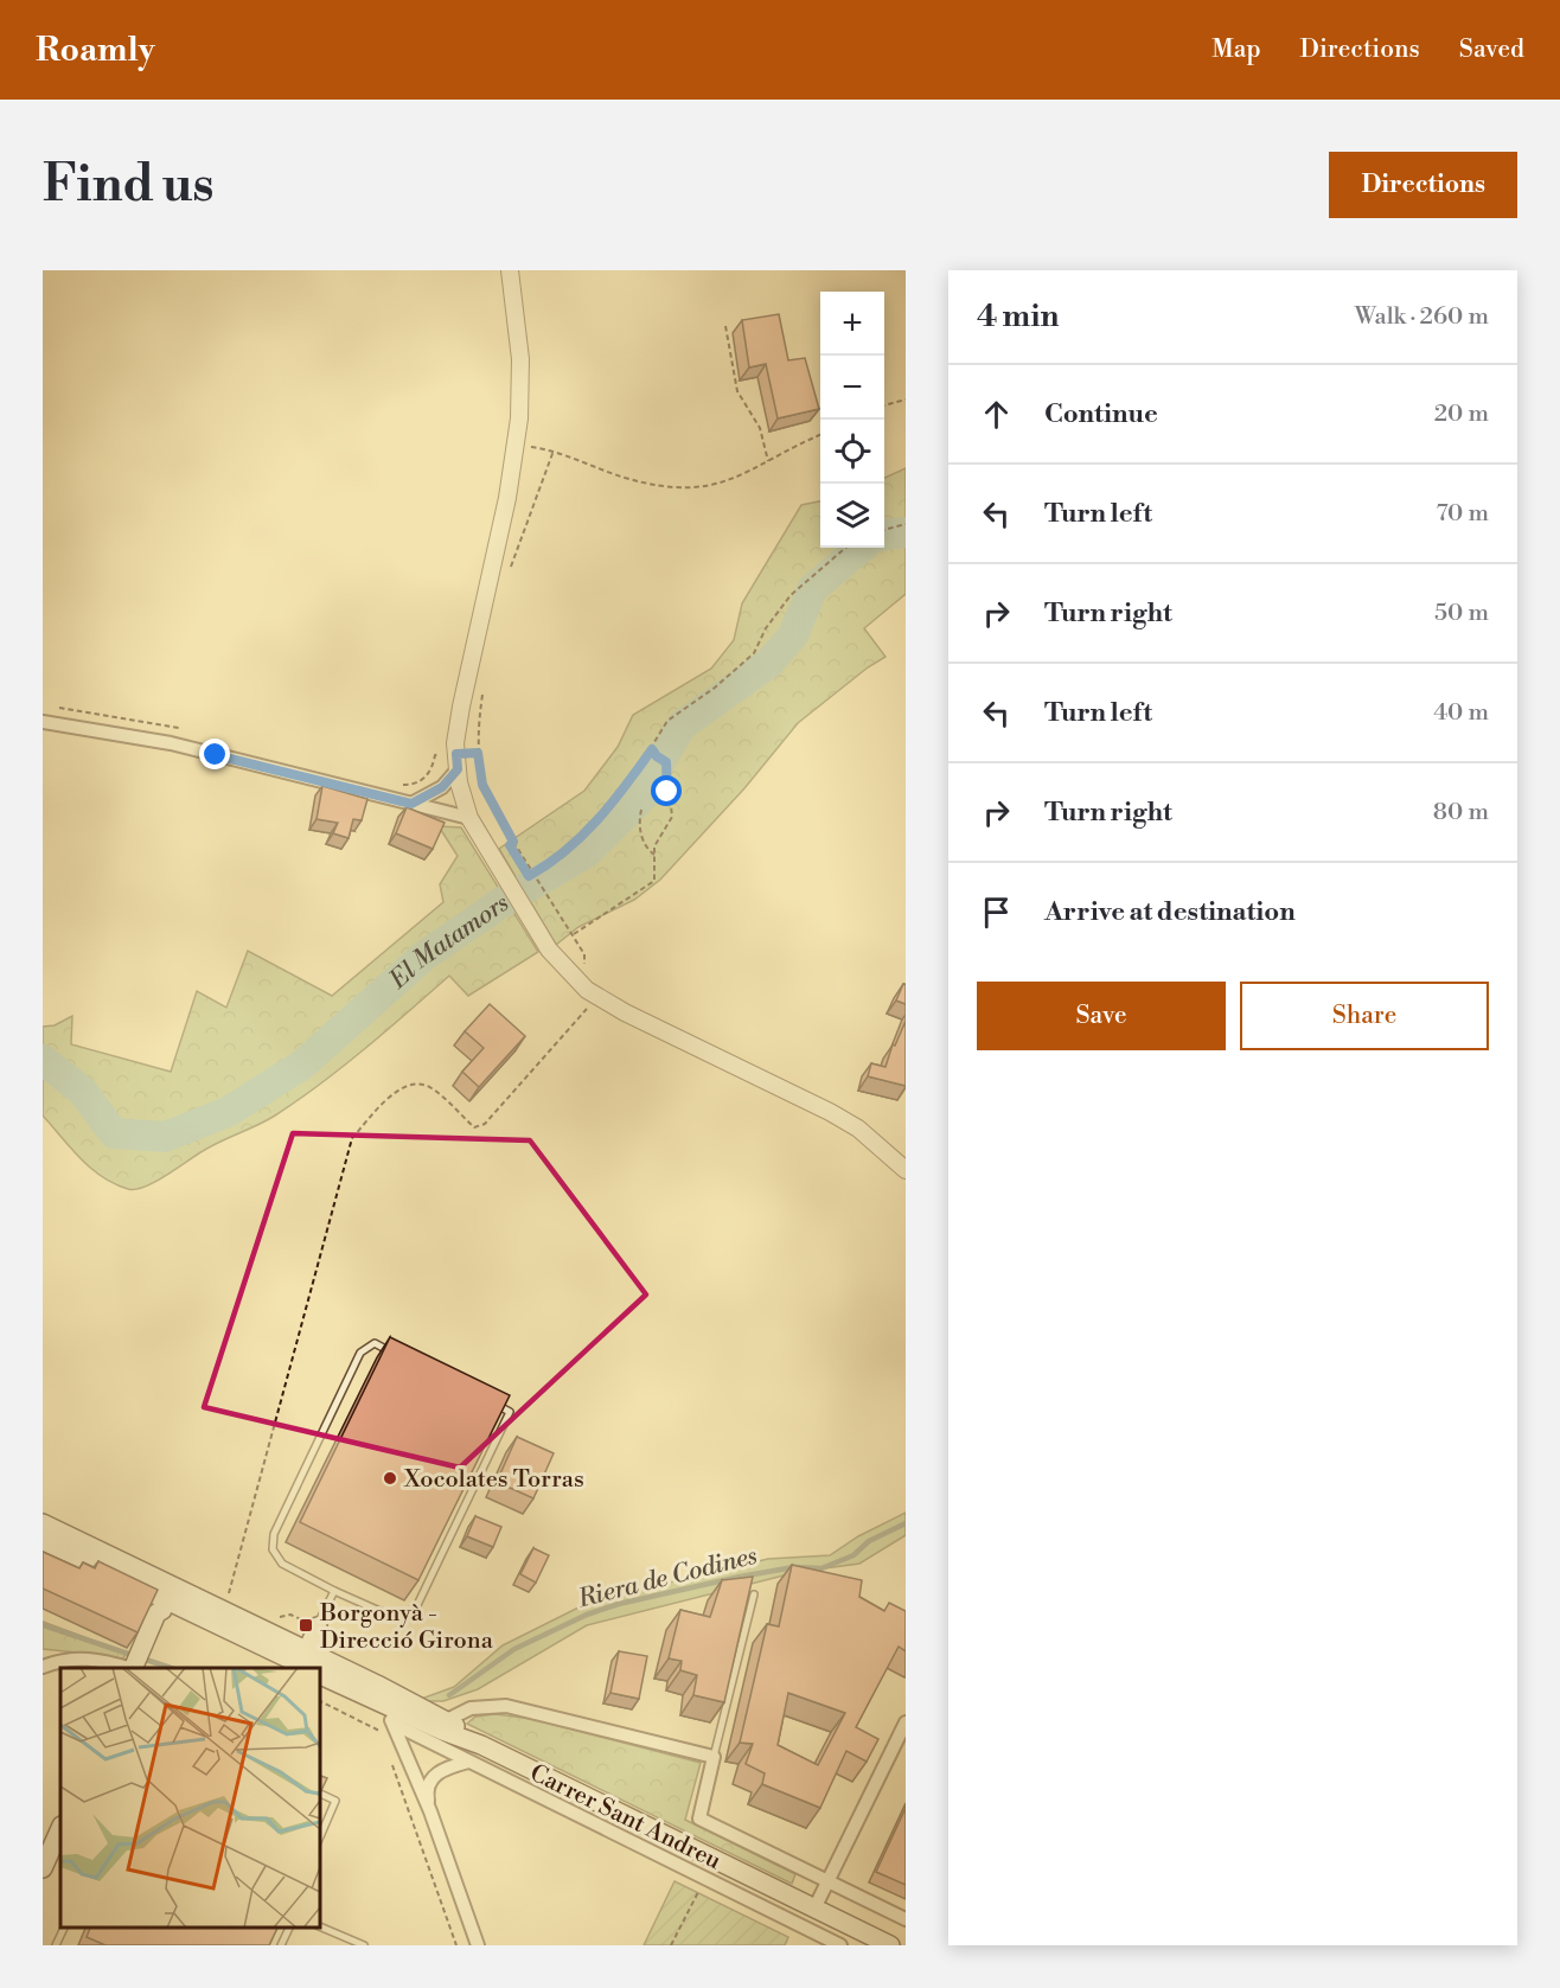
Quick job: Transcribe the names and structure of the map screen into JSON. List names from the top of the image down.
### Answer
{
  "streets": {
    "street": ["Carrer Sant Andreu"]
  },
  "water": ["El Matamors", "Riera de Codines"],
  "places": {
    "other": ["Xocolates Torras"],
    "transit": ["Borgonyà - Direcció Girona"]
  },
  "page": {
    "header": "Roamly",
    "nav": ["Map", "Directions", "Saved"],
    "buttons": [
      "Directions",
      ["Save", "Share"]
    ],
    "title": "Find us",
    "heading": ["4 min", "Walk · 260 m"],
    "map_buttons": ["+", "−"],
    "list": [
      ["Continue", "20 m"],
      ["Turn left", "70 m"],
      ["Turn right", "50 m"],
      ["Turn left", "40 m"],
      ["Turn right", "80 m"],
      "Arrive at destination"
    ]
  }
}
